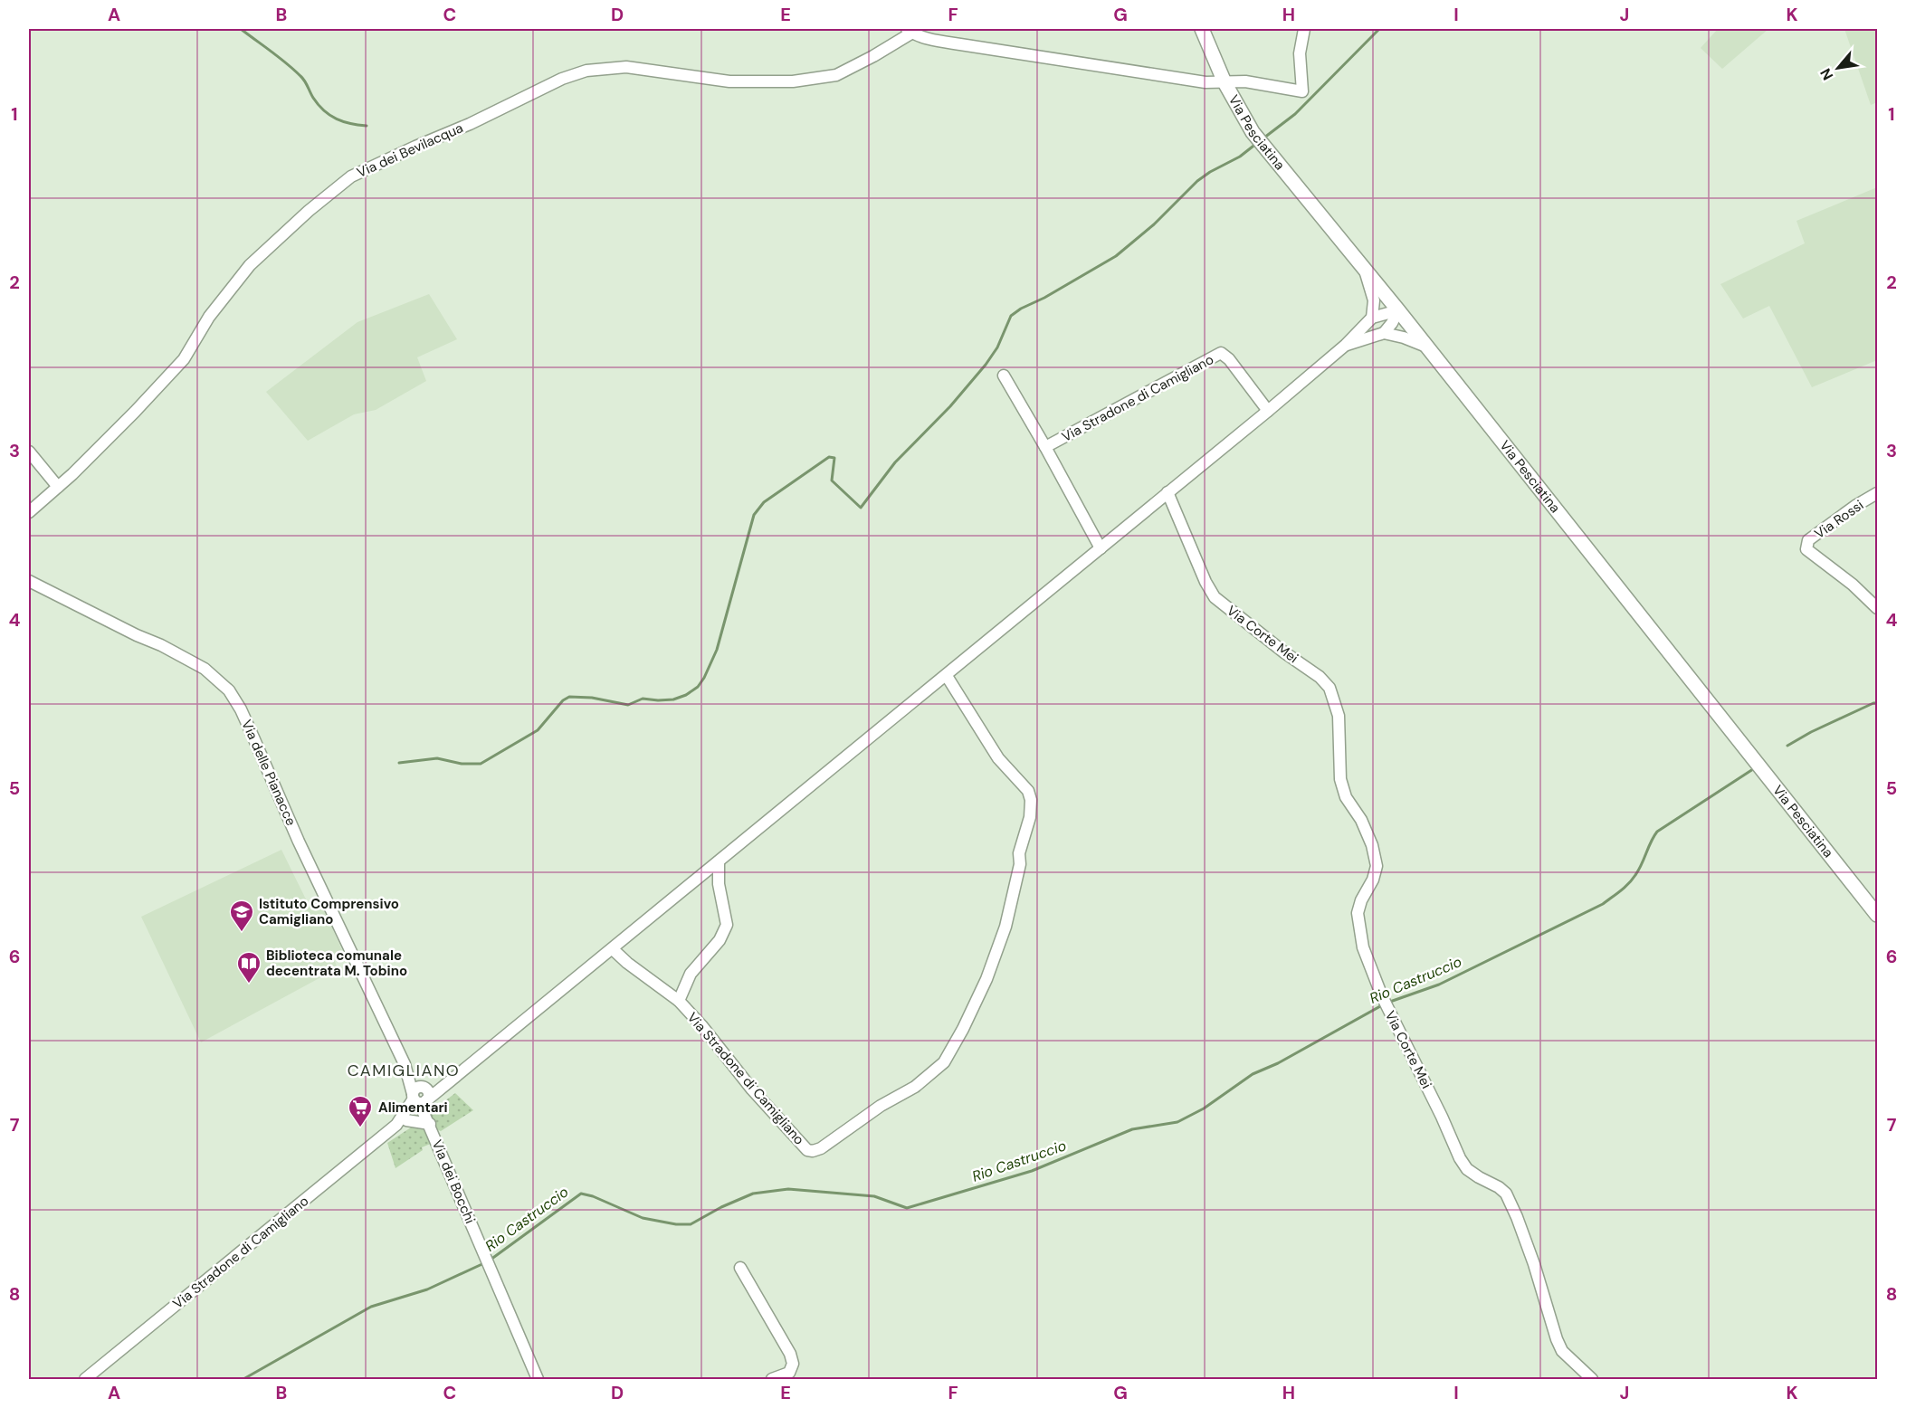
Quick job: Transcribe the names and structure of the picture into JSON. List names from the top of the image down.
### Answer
{
  "streets": {
    "main road": ["Via Pesciatina"],
    "street": [
      "Via dei Bevilacqua",
      "Via Stradone di Camigliano",
      "Via Rossi",
      "Via Corte Mei",
      "Via delle Pianacce",
      "Via dei Bocchi"
    ]
  },
  "crossings": [
    ["Via Stradone di Camigliano", "Via delle Pianacce"],
    ["Via Stradone di Camigliano", "Via dei Bocchi"],
    ["Via delle Pianacce", "Via dei Bocchi"]
  ],
  "districts": ["CAMIGLIANO"],
  "water": ["Rio Castruccio"],
  "places": {
    "school or university": ["Istituto Comprensivo Camigliano"],
    "library": ["Biblioteca comunale decentrata M. Tobino"],
    "supermarket": ["Alimentari"]
  },
  "north": "bottom left",
  "grid": {
    "columns": [
      "A",
      "B",
      "C",
      "D",
      "E",
      "F",
      "G",
      "H",
      "I",
      "J",
      "K"
    ],
    "rows": [
      "1",
      "2",
      "3",
      "4",
      "5",
      "6",
      "7",
      "8"
    ]
  }
}
